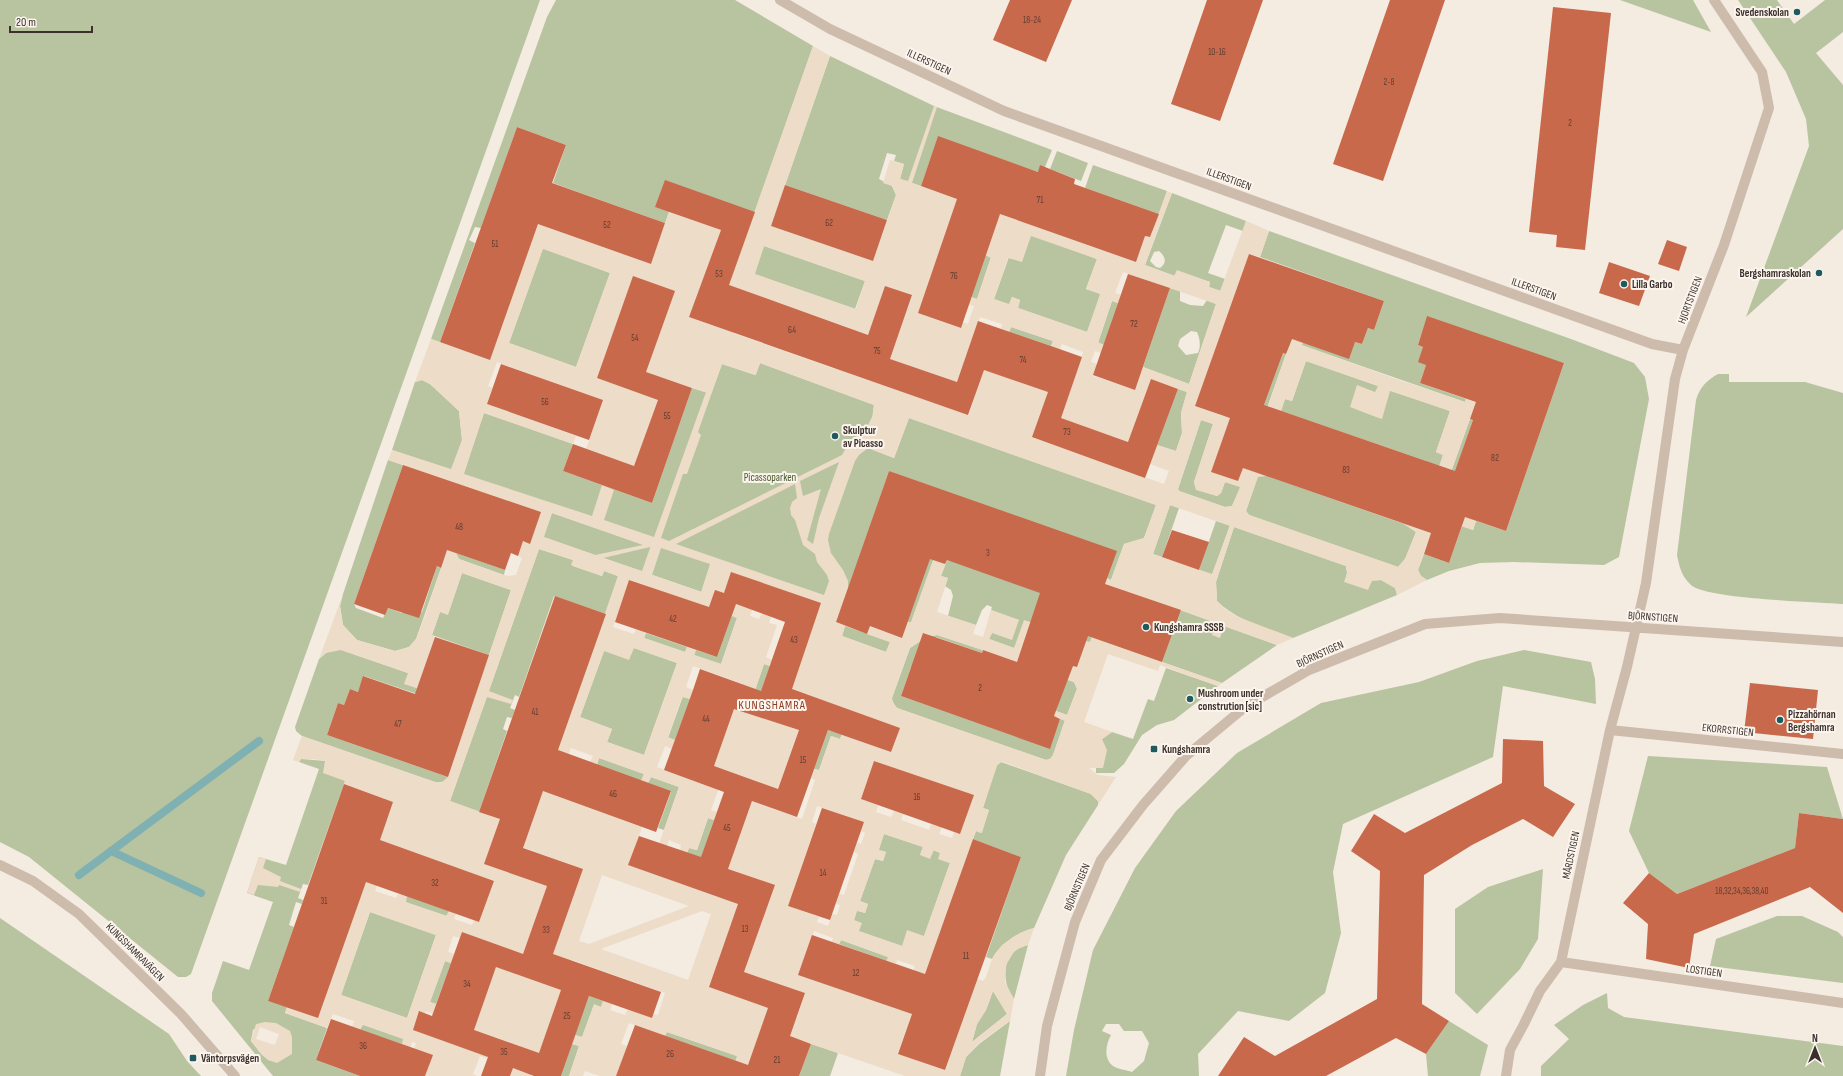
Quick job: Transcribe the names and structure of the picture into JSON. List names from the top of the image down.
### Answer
{
  "streets": {
    "street": [
      "ILLERSTIGEN",
      "HJORTSTIGEN",
      "BJÖRNSTIGEN",
      "EKORRSTIGEN",
      "MÅRDSTIGEN",
      "KUNGSHAMRAVÄGEN",
      "LOSTIGEN"
    ]
  },
  "crossings": [
    ["ILLERSTIGEN", "HJORTSTIGEN"],
    ["HJORTSTIGEN", "BJÖRNSTIGEN"],
    ["HJORTSTIGEN", "MÅRDSTIGEN"],
    ["BJÖRNSTIGEN", "MÅRDSTIGEN"],
    ["EKORRSTIGEN", "MÅRDSTIGEN"],
    ["MÅRDSTIGEN", "LOSTIGEN"]
  ],
  "districts": ["KUNGSHAMRA"],
  "parks": ["Picassoparken"],
  "places": {
    "other": [
      "Svedenskolan",
      "Bergshamraskolan",
      "Lilla Garbo",
      "Skulptur av Picasso",
      "Kungshamra SSSB",
      "Mushroom under constrution [sic]",
      "Pizzahörnan Bergshamra"
    ],
    "transit": ["Kungshamra", "Väntorpsvägen"]
  },
  "house_numbers": [
    "18-24",
    "10-16",
    "2-8",
    "2",
    "71",
    "62",
    "52",
    "51",
    "53",
    "76",
    "72",
    "64",
    "54",
    "75",
    "74",
    "56",
    "55",
    "73",
    "82",
    "83",
    "48",
    "3",
    "42",
    "43",
    "2",
    "41",
    "44",
    "47",
    "15",
    "46",
    "16",
    "45",
    "14",
    "32",
    "18,32,34,36,38,40",
    "31",
    "13",
    "33",
    "11",
    "12",
    "34",
    "25",
    "36",
    "35",
    "26",
    "21"
  ],
  "scale_bar": "20 m",
  "north": "top"
}
